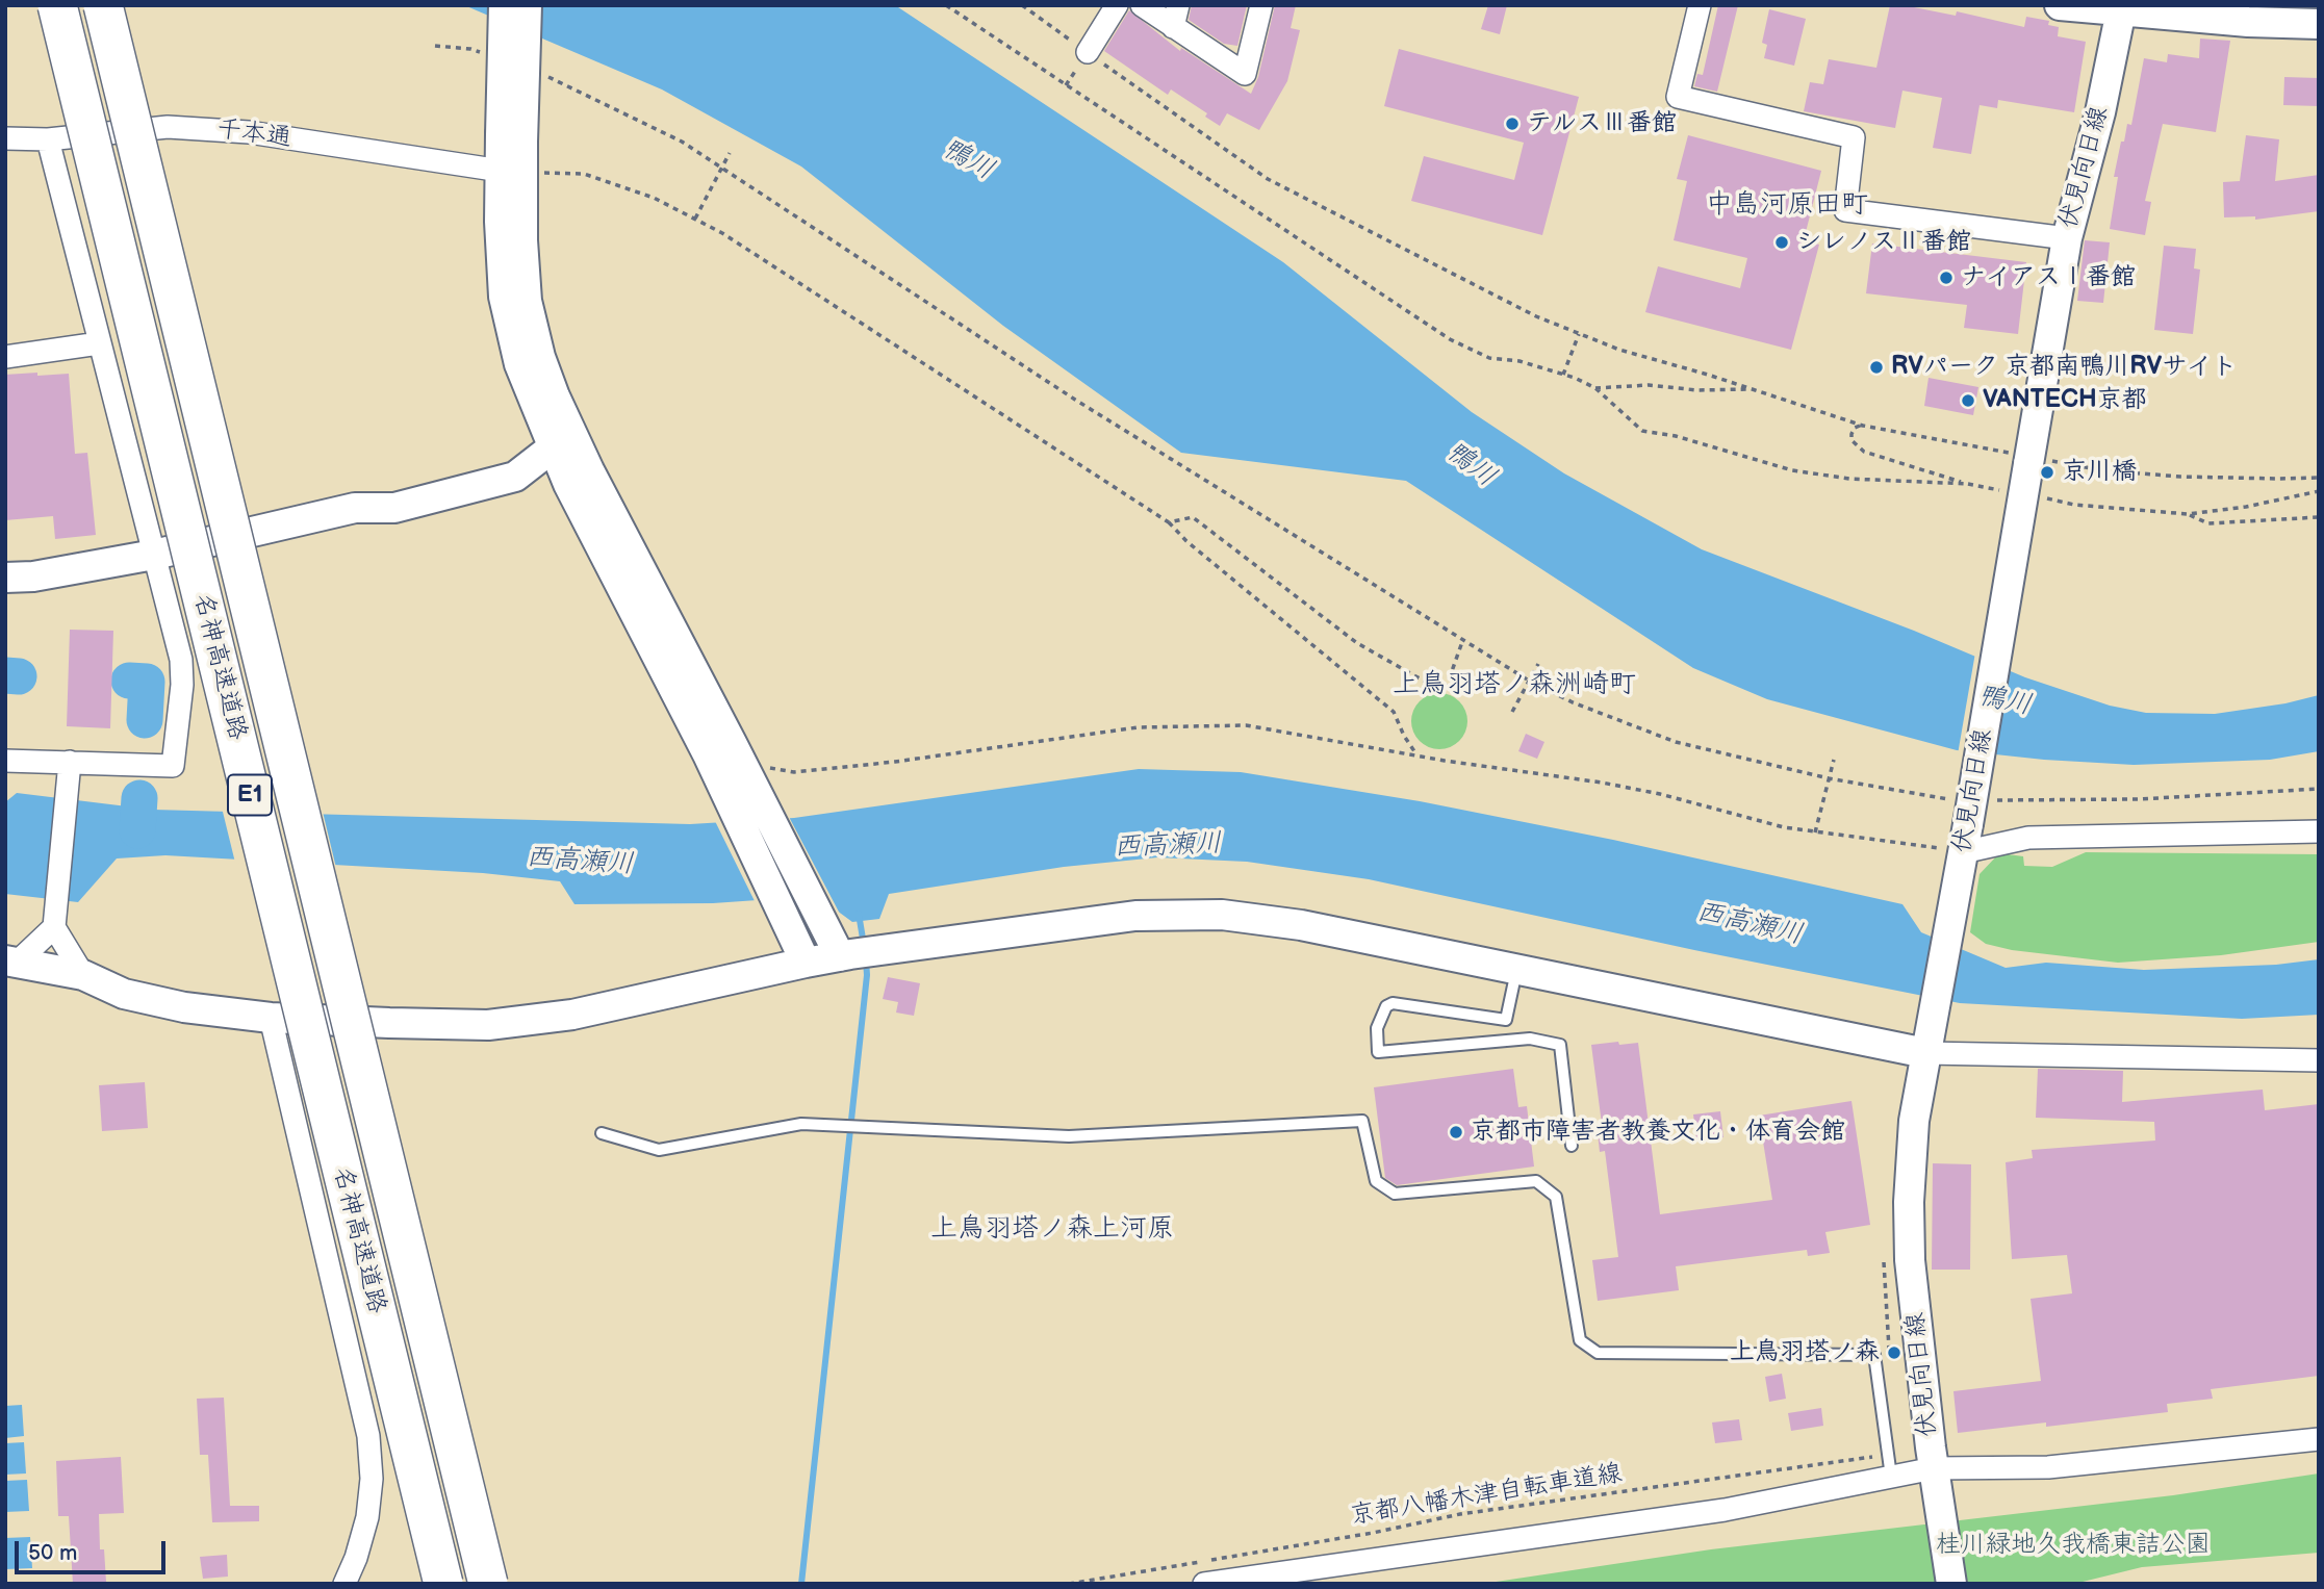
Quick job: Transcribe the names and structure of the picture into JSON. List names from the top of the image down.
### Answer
{
  "streets": {
    "highway": ["名神高速道路", "E1"],
    "street": ["千本通", "伏見向日線"],
    "path": ["京都八幡木津自転車道線"]
  },
  "districts": ["中島河原田町", "上鳥羽塔ノ森洲崎町", "上鳥羽塔ノ森上河原"],
  "water": ["鴨川", "西高瀬川"],
  "parks": ["桂川緑地久我橋東詰公園"],
  "places": [
    "テルスⅢ番館",
    "シレノスⅡ番館",
    "ナイアスⅠ番館",
    "RVパーク 京都南鴨川RVサイト",
    "VANTECH京都",
    "京川橋",
    "京都市障害者教養文化・体育会館",
    "上鳥羽塔ノ森"
  ],
  "scale_bar": "50 m"
}
